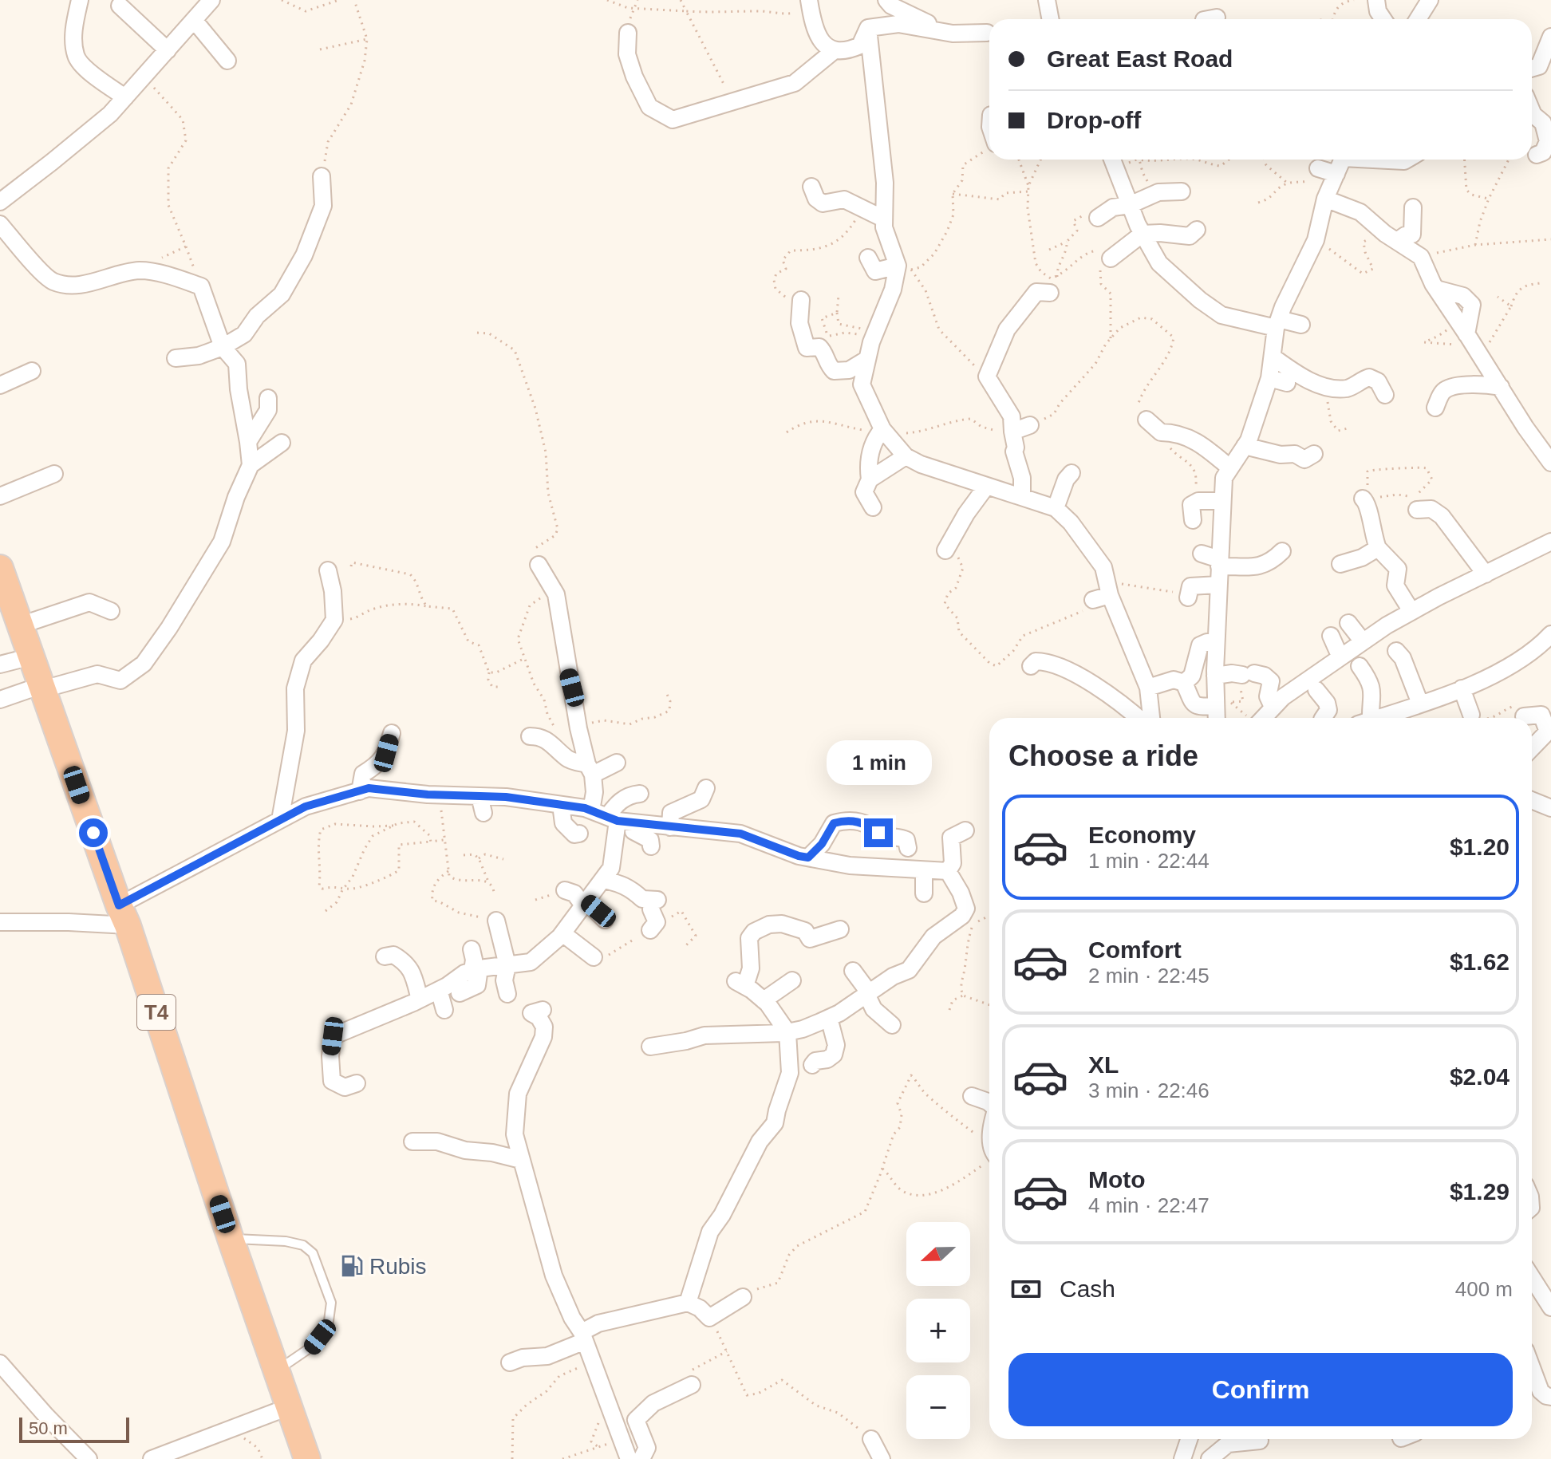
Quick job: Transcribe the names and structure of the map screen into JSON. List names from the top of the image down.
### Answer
{
  "streets": {
    "highway": ["T4"]
  },
  "places": {
    "fuel station": ["Rubis"]
  },
  "scale_bar": "50 m",
  "north": "left",
  "page": {
    "banner": ["Great East Road", "Drop-off"],
    "heading": "Choose a ride",
    "bubble": "1 min",
    "list": [
      {
        "name": "Economy",
        "note": "1 min · 22:44",
        "value": "$1.20"
      },
      {
        "name": "Comfort",
        "note": "2 min · 22:45",
        "value": "$1.62"
      },
      {
        "name": "XL",
        "note": "3 min · 22:46",
        "value": "$2.04"
      },
      {
        "name": "Moto",
        "note": "4 min · 22:47",
        "value": "$1.29"
      }
    ],
    "map_buttons": ["+", "−"],
    "pay": ["Cash", "400 m"],
    "buttons": "Confirm",
    "scale": "50 m"
  }
}
